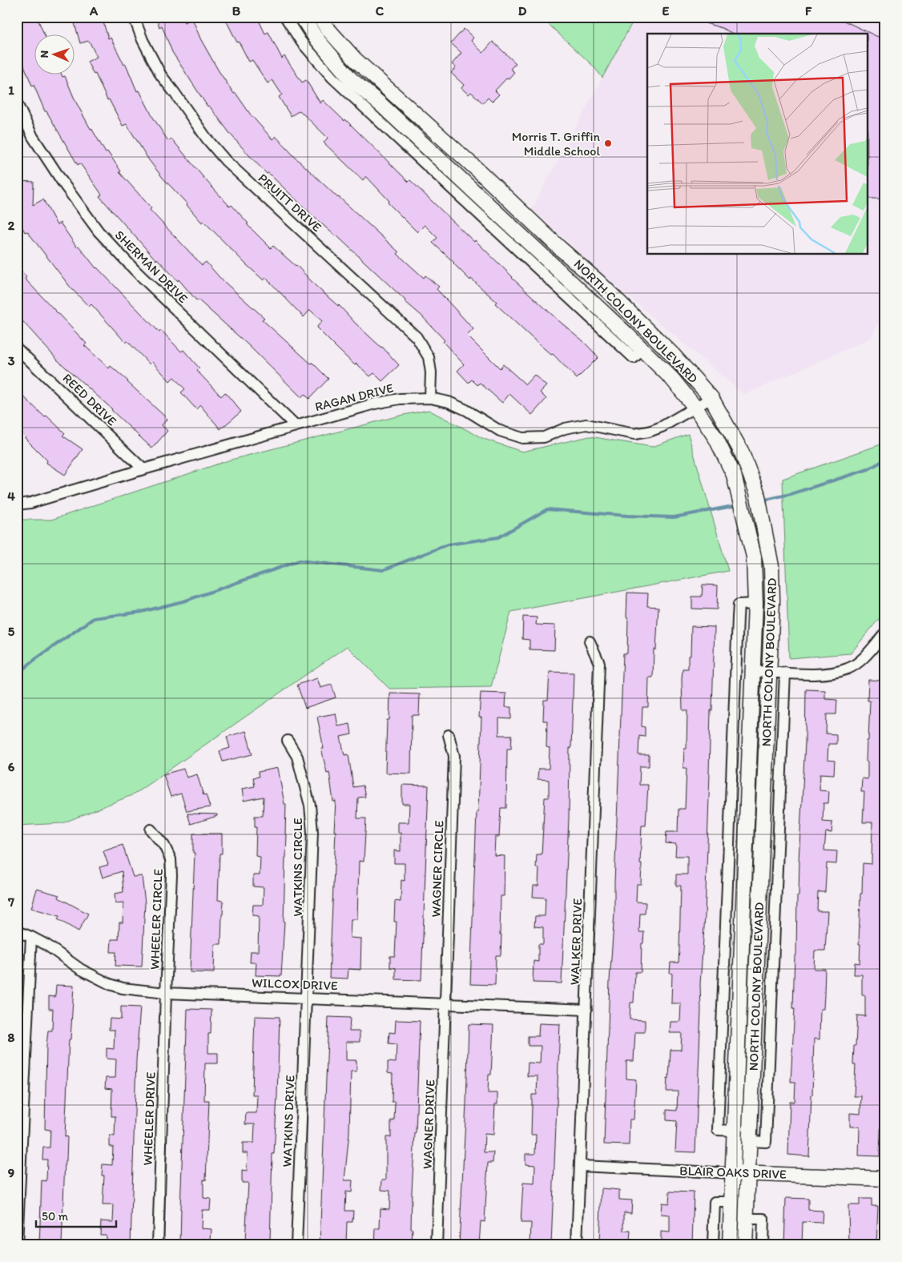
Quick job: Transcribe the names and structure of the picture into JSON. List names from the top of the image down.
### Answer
{
  "streets": {
    "main road": ["NORTH COLONY BOULEVARD", "BLAIR OAKS DRIVE"],
    "street": [
      "PRUITT DRIVE",
      "SHERMAN DRIVE",
      "RAGAN DRIVE",
      "REED DRIVE",
      "WATKINS CIRCLE",
      "WAGNER CIRCLE",
      "WHEELER CIRCLE",
      "WALKER DRIVE",
      "WILCOX DRIVE",
      "WHEELER DRIVE",
      "WATKINS DRIVE",
      "WAGNER DRIVE"
    ]
  },
  "crossings": [
    ["PRUITT DRIVE", "RAGAN DRIVE"],
    ["SHERMAN DRIVE", "RAGAN DRIVE"],
    ["NORTH COLONY BOULEVARD", "RAGAN DRIVE"],
    ["NORTH COLONY BOULEVARD", "BLAIR OAKS DRIVE"],
    ["RAGAN DRIVE", "REED DRIVE"],
    ["WATKINS CIRCLE", "WILCOX DRIVE"],
    ["WATKINS CIRCLE", "WATKINS DRIVE"],
    ["WAGNER CIRCLE", "WILCOX DRIVE"],
    ["WAGNER CIRCLE", "WAGNER DRIVE"],
    ["WHEELER CIRCLE", "WILCOX DRIVE"],
    ["WHEELER CIRCLE", "WHEELER DRIVE"],
    ["WALKER DRIVE", "WILCOX DRIVE"],
    ["WALKER DRIVE", "BLAIR OAKS DRIVE"],
    ["WILCOX DRIVE", "WHEELER DRIVE"],
    ["WILCOX DRIVE", "WATKINS DRIVE"],
    ["WILCOX DRIVE", "WAGNER DRIVE"]
  ],
  "places": ["Morris T. Griffin Middle School"],
  "scale_bar": "50 m",
  "north": "left",
  "grid": {
    "columns": [
      "A",
      "B",
      "C",
      "D",
      "E",
      "F"
    ],
    "rows": [
      "1",
      "2",
      "3",
      "4",
      "5",
      "6",
      "7",
      "8",
      "9"
    ]
  }
}
